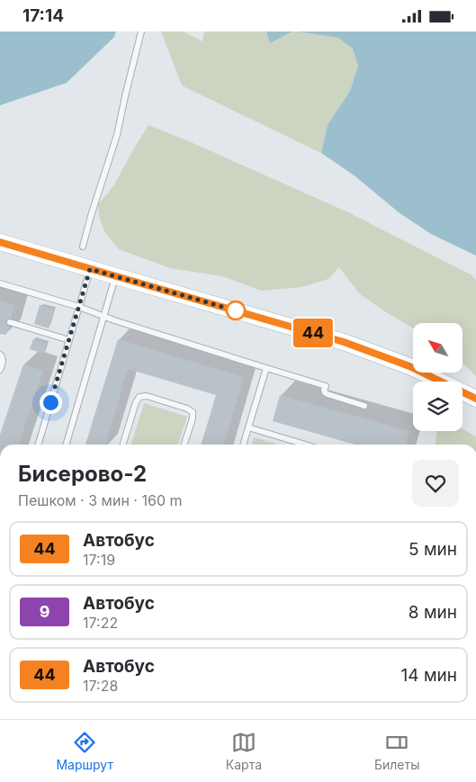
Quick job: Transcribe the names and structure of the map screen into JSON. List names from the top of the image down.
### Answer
{
  "lines": ["bus line 44"],
  "north": "top left",
  "page": {
    "status": "17:14",
    "on_map": "44",
    "heading": ["Бисерово-2", "Пешком · 3 мин · 160 m"],
    "list": [
      {
        "mark": "44",
        "name": "Автобус",
        "note": "17:19",
        "value": "5 мин"
      },
      {
        "mark": "9",
        "name": "Автобус",
        "note": "17:22",
        "value": "8 мин"
      },
      {
        "mark": "44",
        "name": "Автобус",
        "note": "17:28",
        "value": "14 мин"
      }
    ],
    "tabs": ["Маршрут", "Карта", "Билеты"]
  }
}
